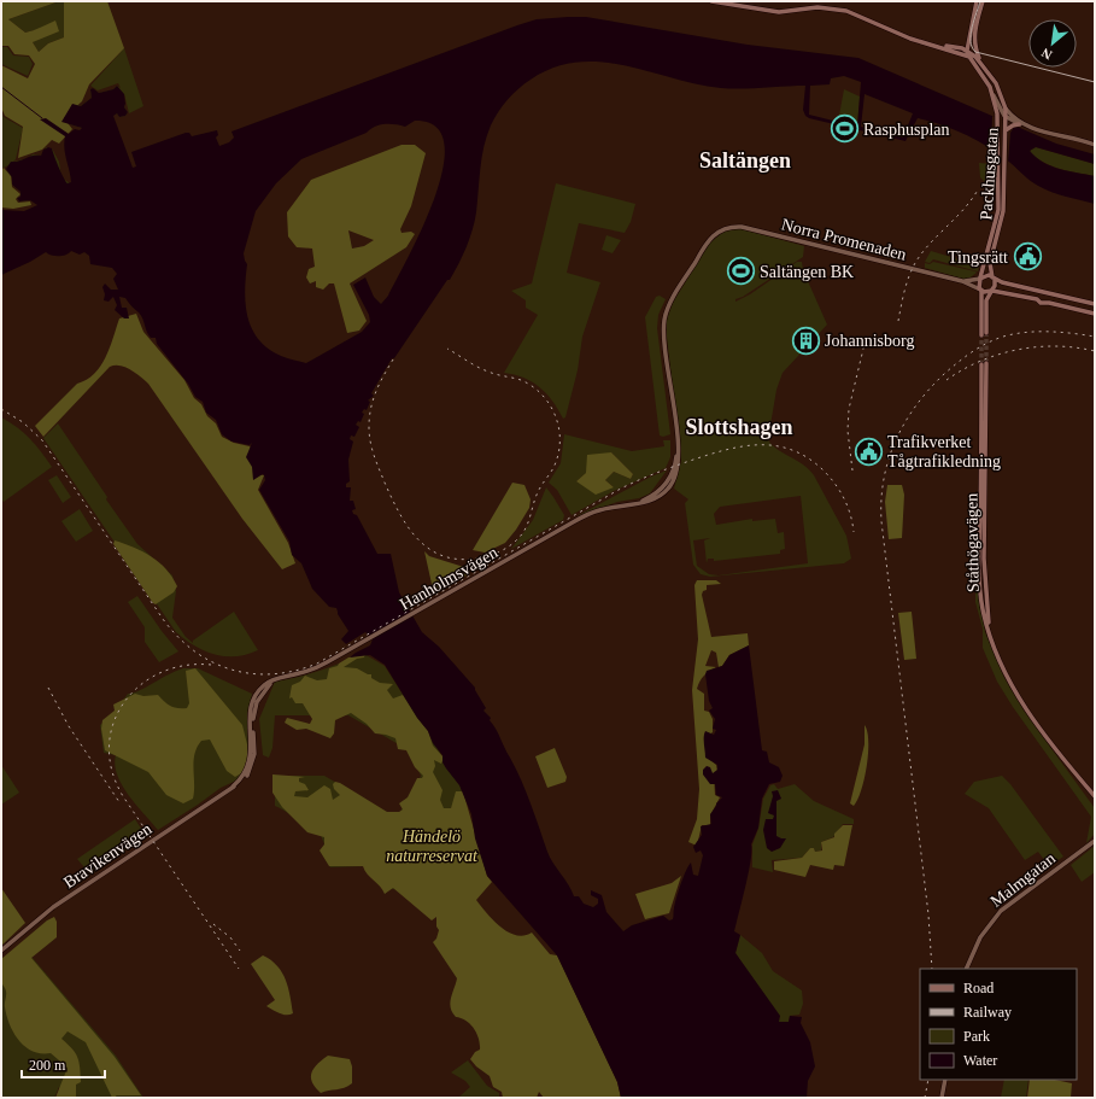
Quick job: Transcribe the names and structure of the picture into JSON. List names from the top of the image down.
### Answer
{
  "streets": {
    "main road": ["Packhusgatan", "Ståthögavägen"],
    "street": [
      "Norra Promenaden",
      "Hanholmsvägen",
      "Bravikenvägen",
      "Malmgatan"
    ]
  },
  "crossings": [
    ["Packhusgatan", "Norra Promenaden"],
    ["Norra Promenaden", "Hanholmsvägen"],
    ["Hanholmsvägen", "Bravikenvägen"]
  ],
  "districts": ["Saltängen", "Slottshagen"],
  "parks": ["Händelö naturreservat"],
  "places": {
    "sports": ["Rasphusplan", "Saltängen BK"],
    "public building": ["Tingsrätt", "Trafikverket Tågtrafikledning"],
    "building": ["Johannisborg"]
  },
  "legend": [
    "Road",
    "Railway",
    "Park",
    "Water"
  ],
  "scale_bar": "200 m",
  "north": "bottom left"
}
